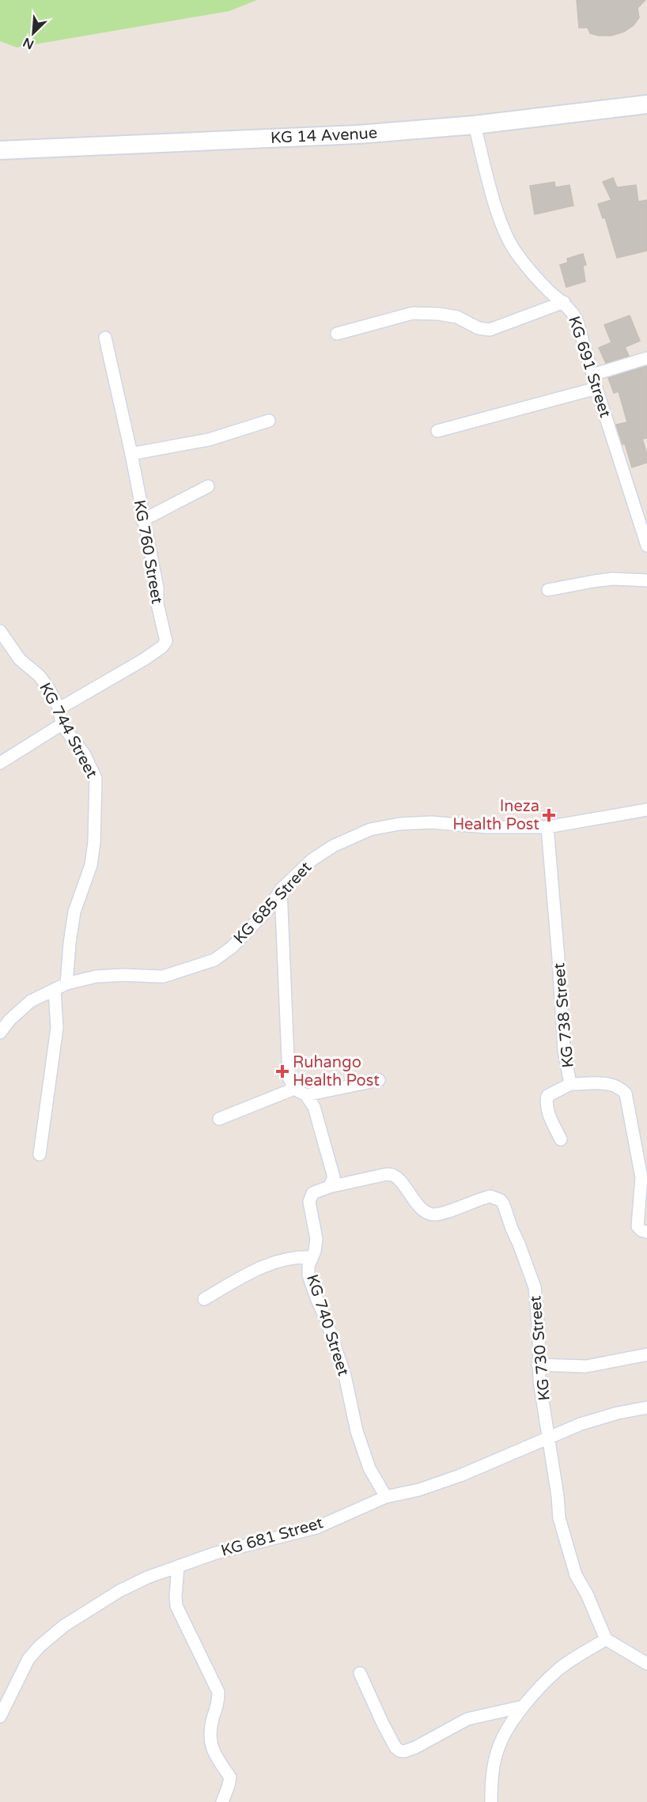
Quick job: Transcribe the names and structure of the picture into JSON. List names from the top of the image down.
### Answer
{
  "streets": {
    "main road": ["KG 14 Avenue"],
    "street": [
      "KG 691 Street",
      "KG 760 Street",
      "KG 744 Street",
      "KG 685 Street",
      "KG 738 Street",
      "KG 740 Street",
      "KG 730 Street",
      "KG 681 Street"
    ]
  },
  "crossings": [
    ["KG 14 Avenue", "KG 691 Street"],
    ["KG 760 Street", "KG 744 Street"],
    ["KG 744 Street", "KG 685 Street"],
    ["KG 685 Street", "KG 738 Street"],
    ["KG 740 Street", "KG 730 Street"],
    ["KG 740 Street", "KG 681 Street"],
    ["KG 730 Street", "KG 681 Street"]
  ],
  "places": {
    "health": ["Ineza Health Post", "Ruhango Health Post"]
  },
  "north": "bottom left"
}
